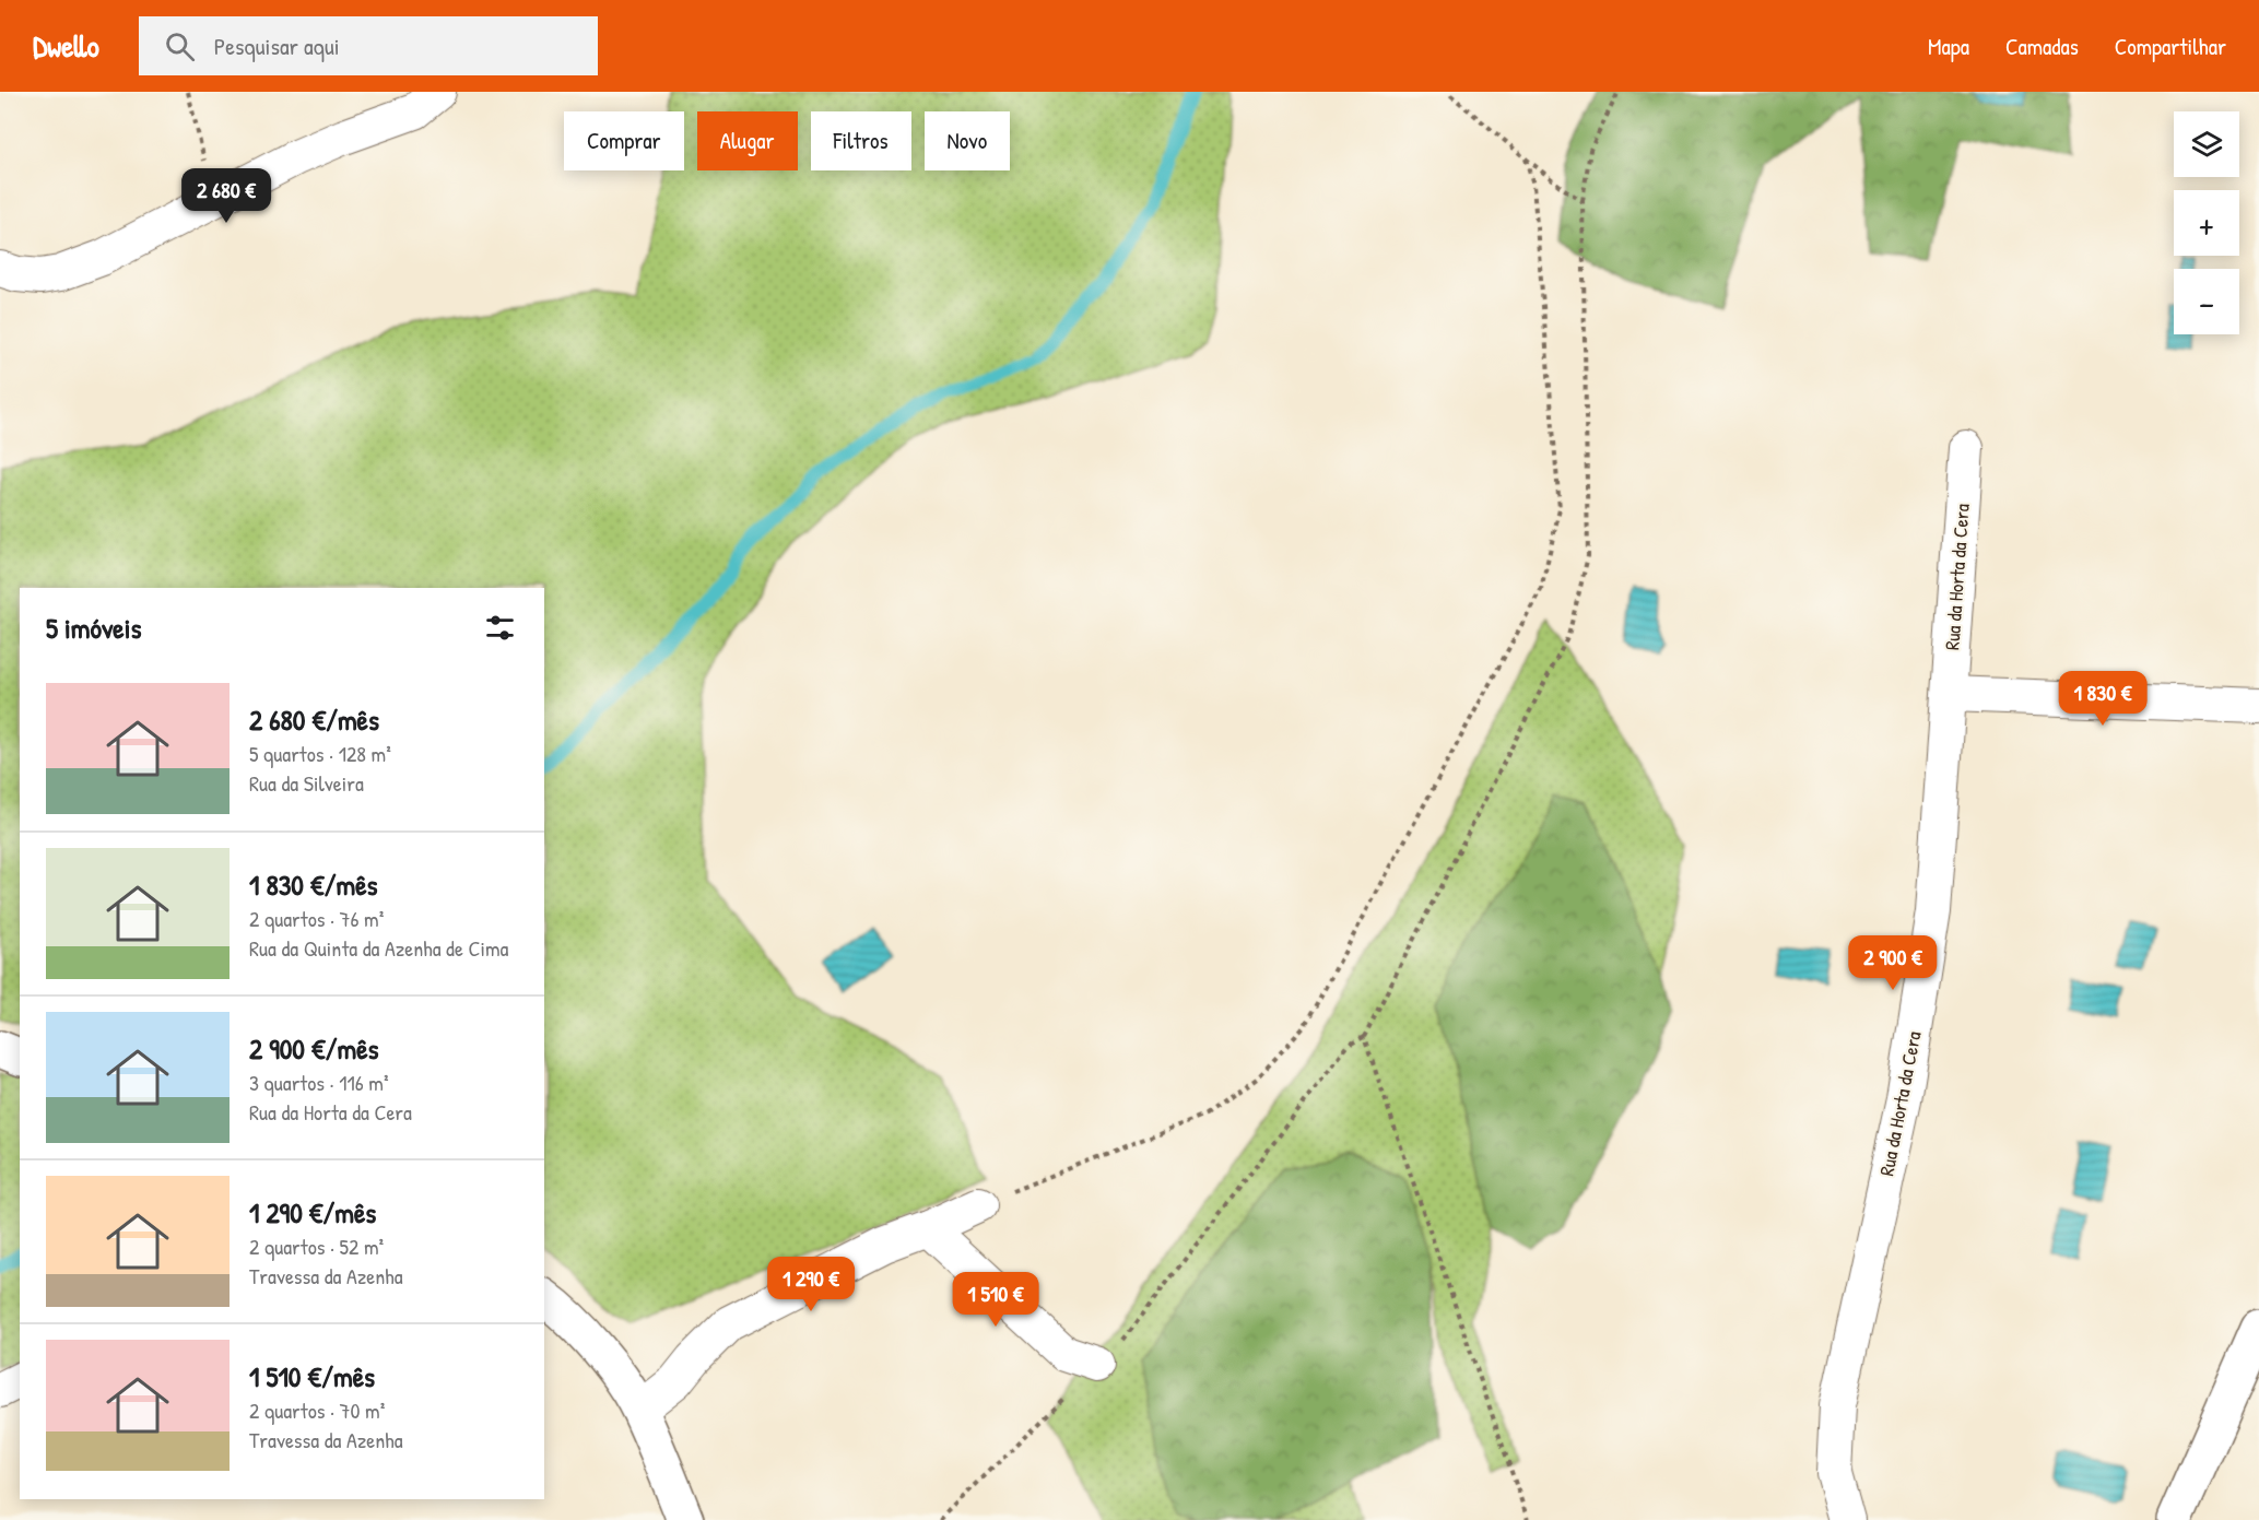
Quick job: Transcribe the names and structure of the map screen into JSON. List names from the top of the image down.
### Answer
{
  "streets": {
    "street": ["Rua da Horta da Cera"]
  },
  "page": {
    "header": "Dwello",
    "search": "Pesquisar aqui",
    "nav": ["Mapa", "Camadas", "Compartilhar"],
    "map_buttons": ["+", "−"],
    "chip": [
      "Comprar",
      "Alugar",
      "Filtros",
      "Novo"
    ],
    "price": [
      "2 680 €",
      "1 830 €",
      "2 900 €",
      "1 290 €",
      "1 510 €"
    ],
    "heading": "5 imóveis",
    "list": [
      {
        "name": "2 680 €/mês",
        "note": "5 quartos · 128 m² · Rua da Silveira"
      },
      {
        "name": "1 830 €/mês",
        "note": "2 quartos · 76 m² · Rua da Quinta da Azenha de Cima"
      },
      {
        "name": "2 900 €/mês",
        "note": "3 quartos · 116 m² · Rua da Horta da Cera"
      },
      {
        "name": "1 290 €/mês",
        "note": "2 quartos · 52 m² · Travessa da Azenha"
      },
      {
        "name": "1 510 €/mês",
        "note": "2 quartos · 70 m² · Travessa da Azenha"
      }
    ]
  }
}
